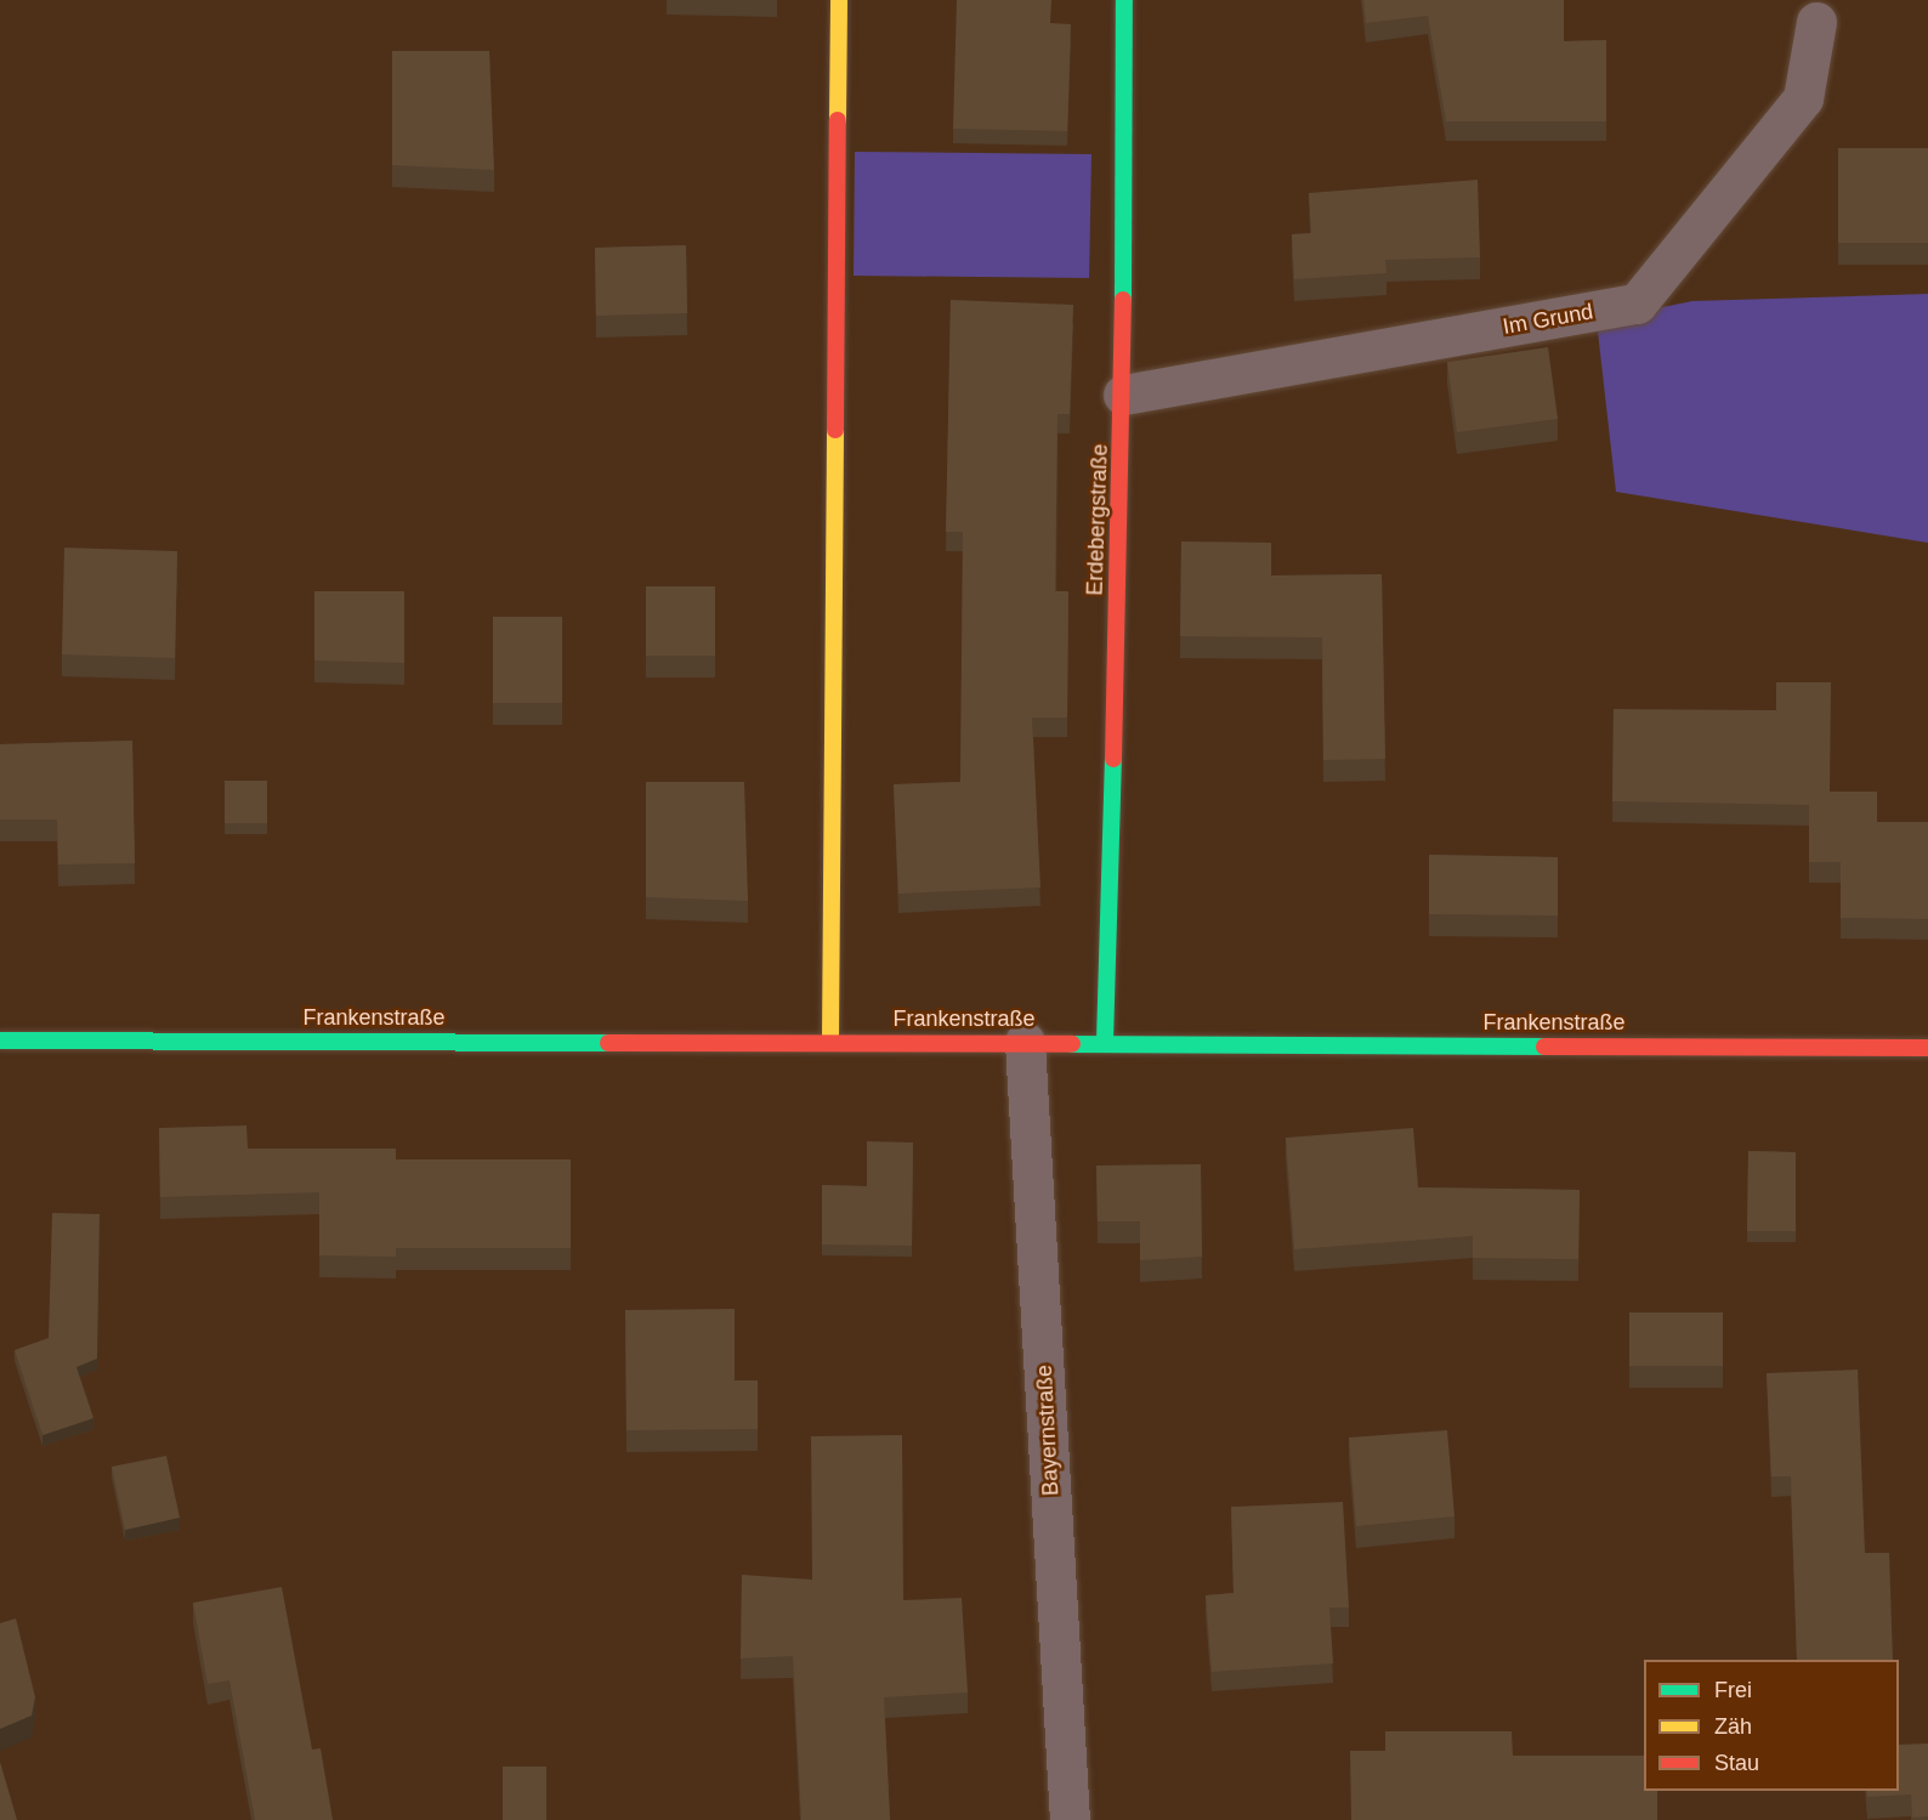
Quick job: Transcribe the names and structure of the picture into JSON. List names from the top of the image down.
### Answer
{
  "streets": {
    "street": [
      "Im Grund",
      "Erdebergstraße",
      "Frankenstraße",
      "Bayernstraße"
    ]
  },
  "crossings": [
    ["Im Grund", "Erdebergstraße"],
    ["Erdebergstraße", "Frankenstraße"],
    ["Frankenstraße", "Bayernstraße"]
  ],
  "legend": ["Frei", "Zäh", "Stau"]
}
